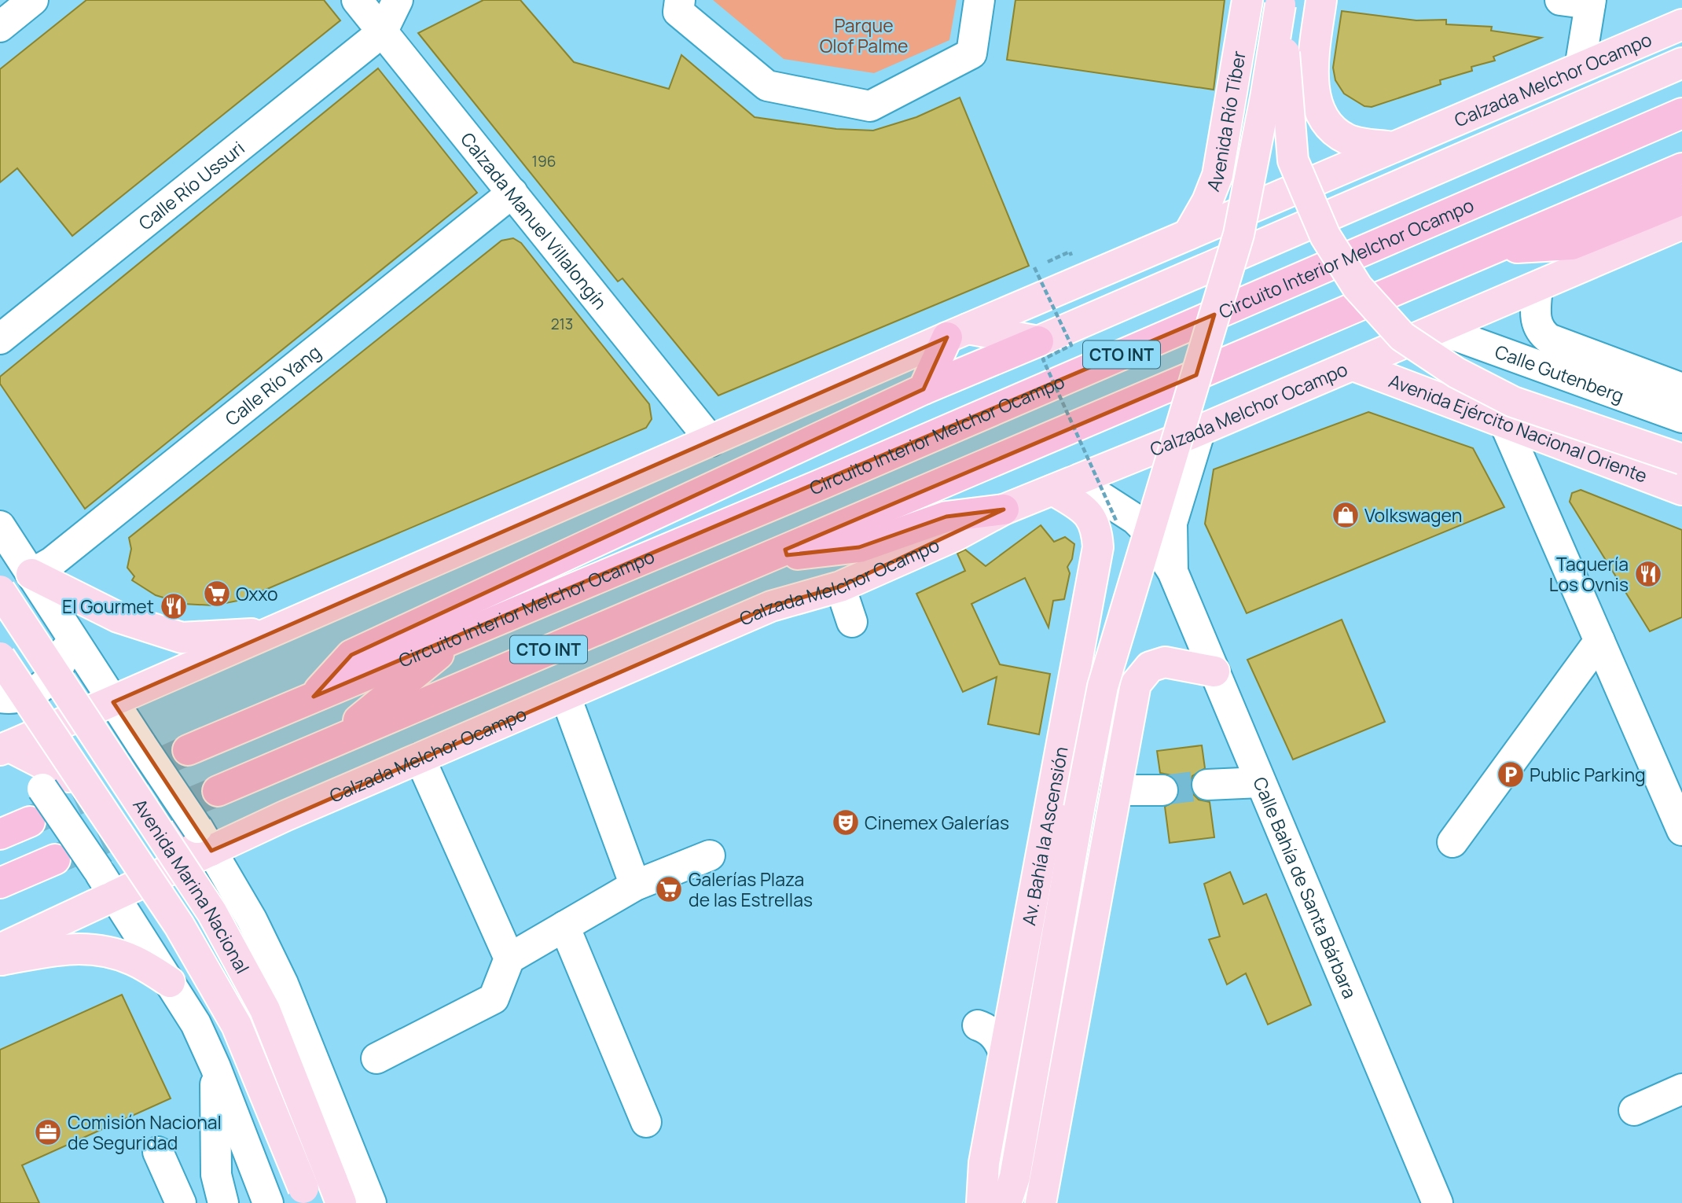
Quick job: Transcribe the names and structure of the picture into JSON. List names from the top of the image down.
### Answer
{
  "streets": {
    "highway": ["Circuito Interior Melchor Ocampo", "CTO INT"],
    "main road": [
      "Calzada Melchor Ocampo",
      "Avenida Río Tíber",
      "Avenida Ejército Nacional Oriente",
      "Av. Bahía la Ascensión",
      "Avenida Marina Nacional"
    ],
    "street": [
      "Calle Río Ussuri",
      "Calzada Manuel Villalongín",
      "Calle Gutenberg",
      "Calle Río Yang",
      "Calle Bahía de Santa Bárbara"
    ]
  },
  "crossings": [
    ["Calzada Melchor Ocampo", "Avenida Río Tíber"],
    ["Calzada Melchor Ocampo", "Calzada Manuel Villalongín"],
    ["Calzada Melchor Ocampo", "Calle Gutenberg"],
    ["Calzada Melchor Ocampo", "Avenida Ejército Nacional Oriente"],
    ["Calzada Melchor Ocampo", "Av. Bahía la Ascensión"],
    ["Calzada Melchor Ocampo", "Avenida Marina Nacional"],
    ["Calle Río Ussuri", "Calzada Manuel Villalongín"],
    ["Calzada Manuel Villalongín", "Calle Río Yang"],
    ["Calle Río Yang", "Avenida Marina Nacional"]
  ],
  "parks": ["Parque Olof Palme"],
  "places": {
    "shop": ["Volkswagen"],
    "restaurant": ["Taquería Los Ovnis", "El Gourmet"],
    "supermarket": ["Oxxo", "Galerías Plaza de las Estrellas"],
    "parking": ["Public Parking"],
    "theatre": ["Cinemex Galerías"],
    "office": ["Comisión Nacional de Seguridad"]
  },
  "house_numbers": ["196", "213"]
}
